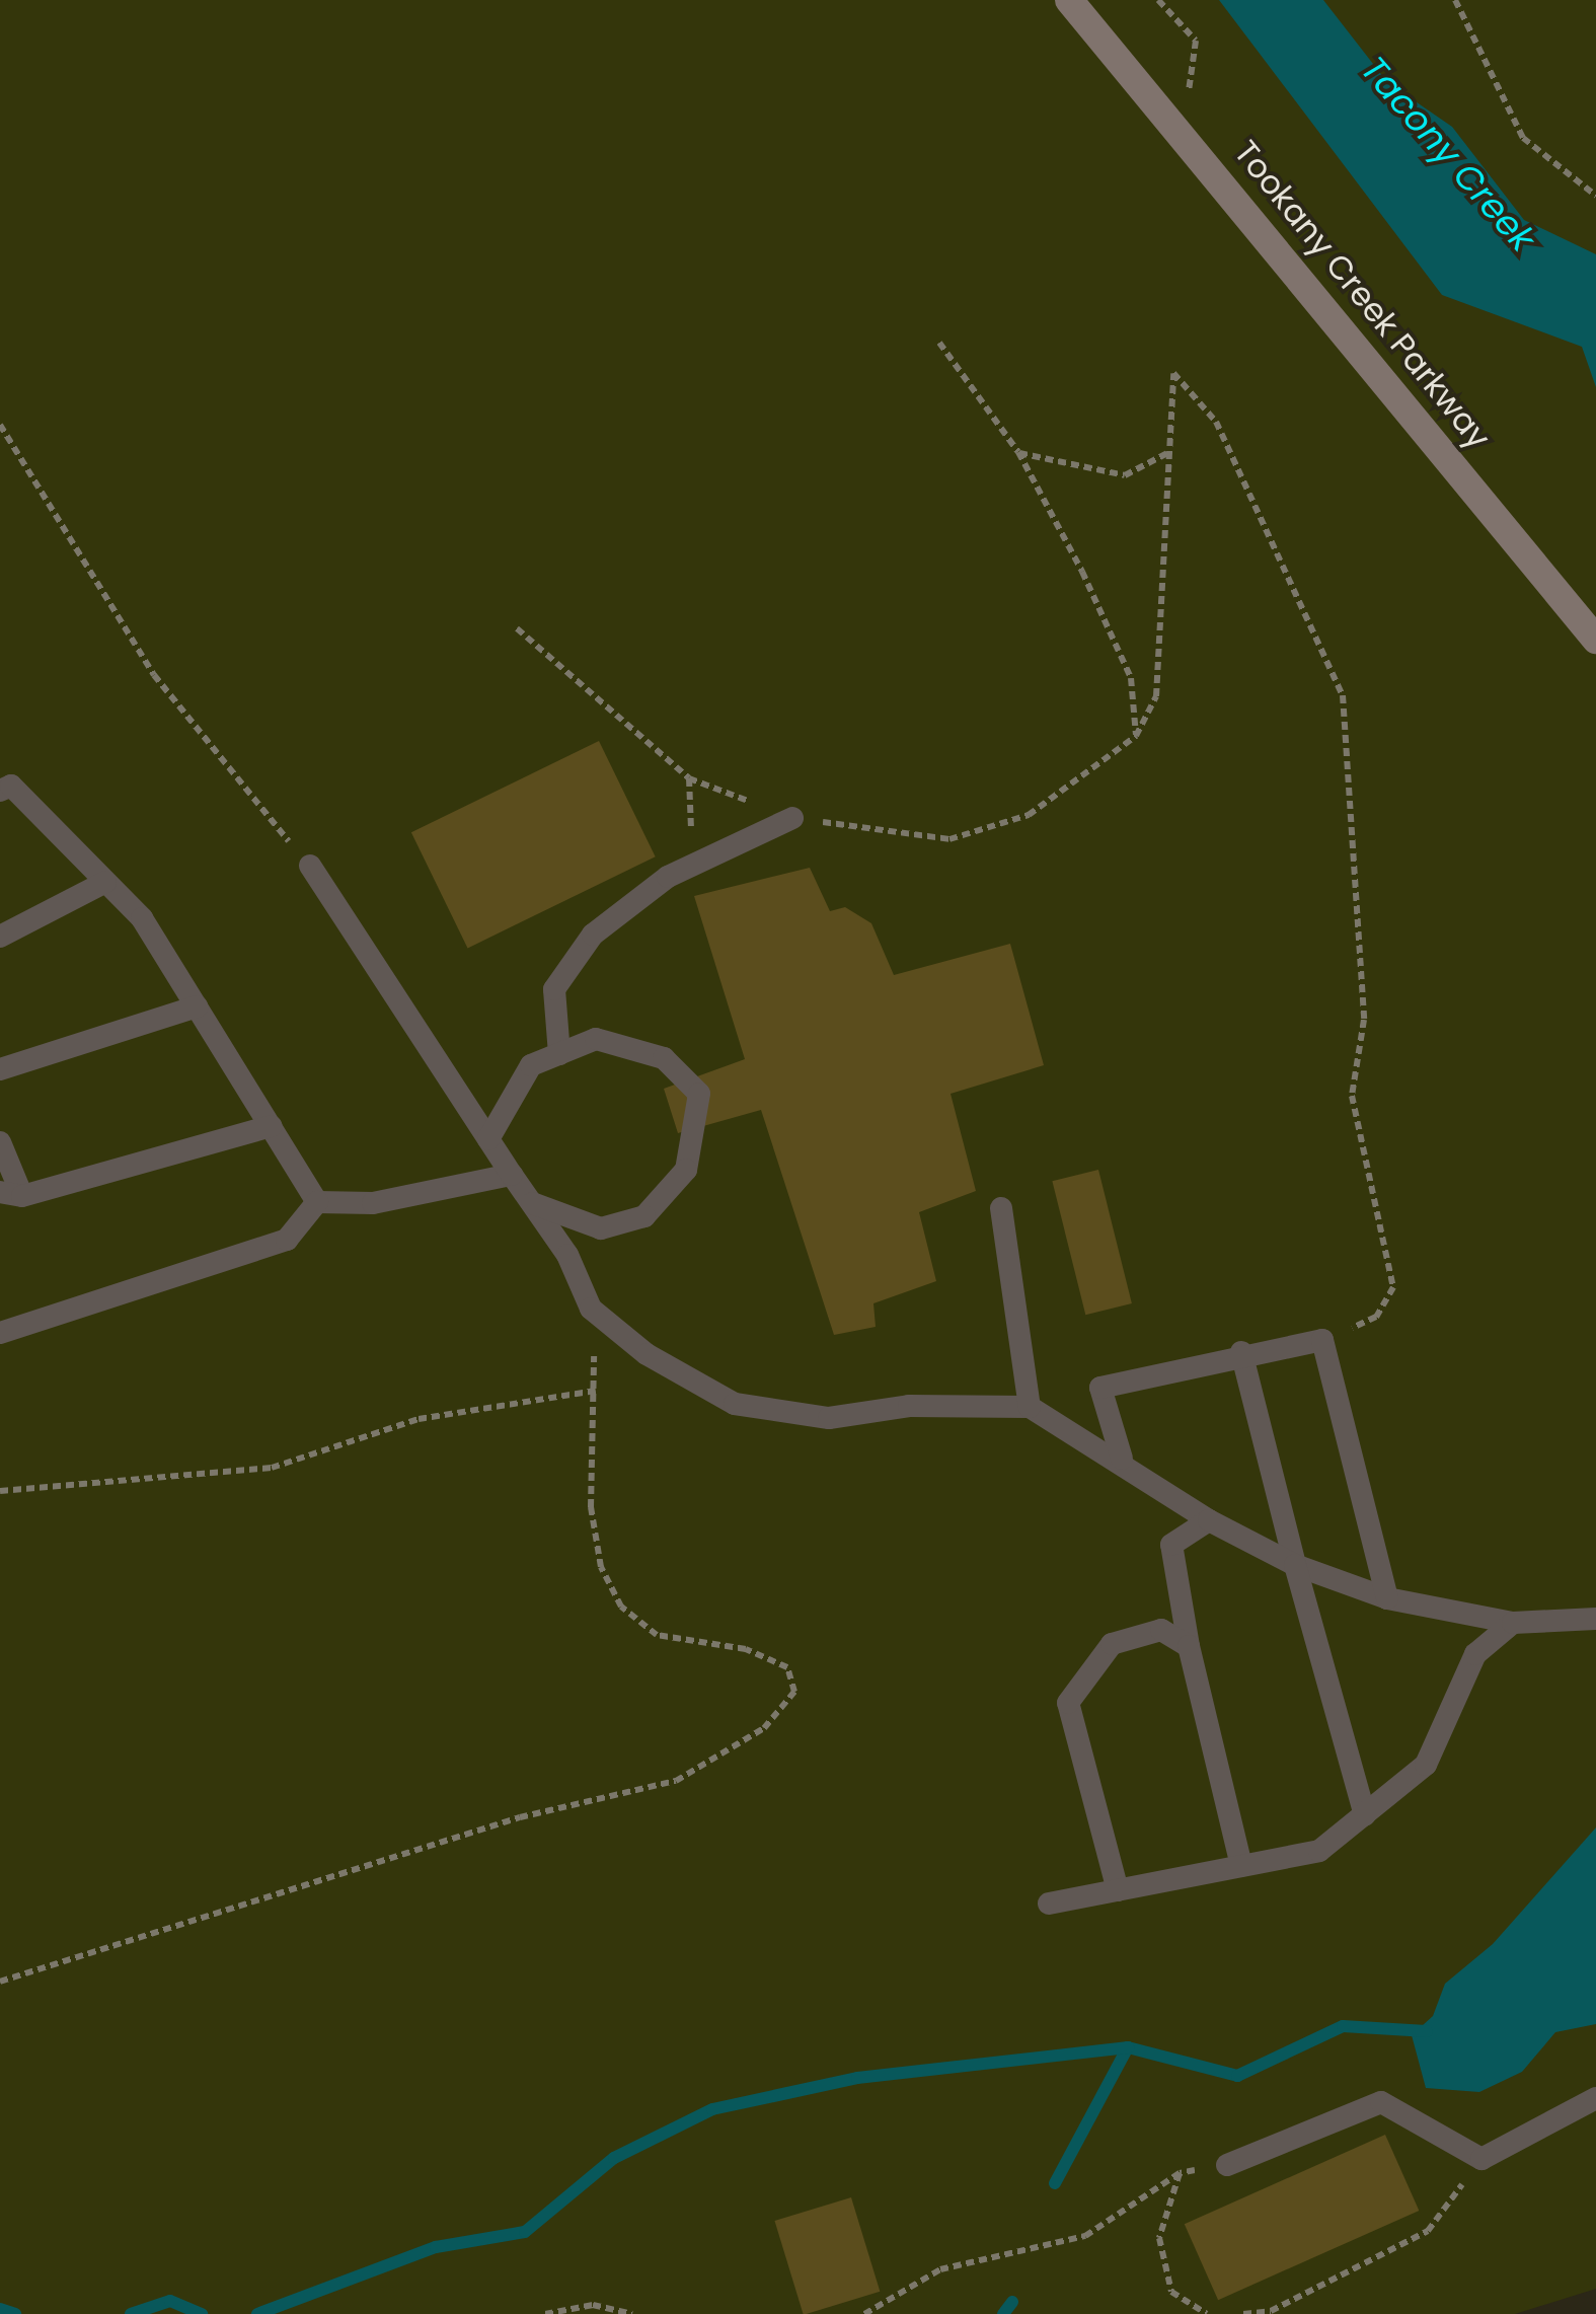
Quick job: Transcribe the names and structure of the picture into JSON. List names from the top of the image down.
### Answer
{
  "streets": {
    "main road": ["Tookany Creek Parkway"]
  },
  "water": ["Tacony Creek"]
}
